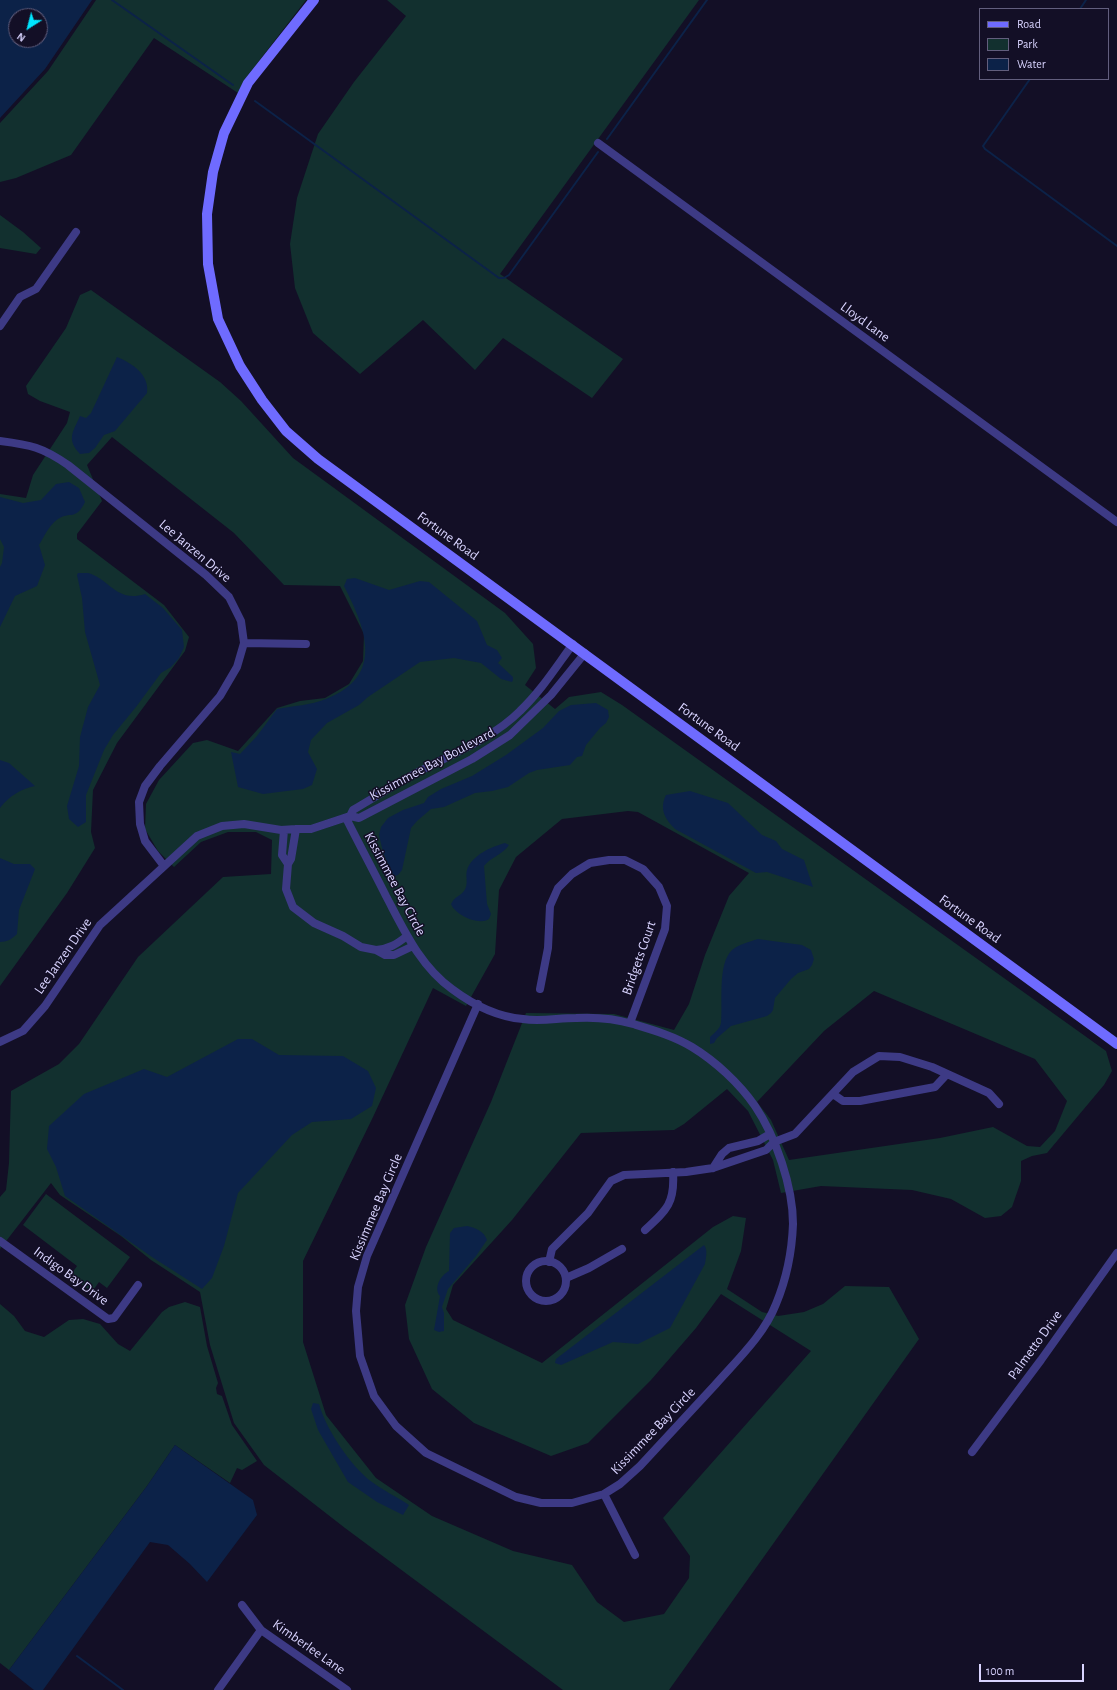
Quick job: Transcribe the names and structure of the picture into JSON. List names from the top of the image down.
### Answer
{
  "streets": {
    "street": [
      "Lloyd Lane",
      "Fortune Road",
      "Lee Janzen Drive",
      "Kissimmee Bay Boulevard",
      "Kissimmee Bay Circle",
      "Bridgets Court",
      "Indigo Bay Drive",
      "Palmetto Drive",
      "Kimberlee Lane"
    ]
  },
  "crossings": [
    ["Fortune Road", "Kissimmee Bay Boulevard"],
    ["Lee Janzen Drive", "Kissimmee Bay Boulevard"],
    ["Lee Janzen Drive", "Kissimmee Bay Circle"],
    ["Kissimmee Bay Boulevard", "Kissimmee Bay Circle"],
    ["Kissimmee Bay Circle", "Bridgets Court"]
  ],
  "legend": ["Road", "Park", "Water"],
  "scale_bar": "100 m",
  "north": "bottom left"
}
